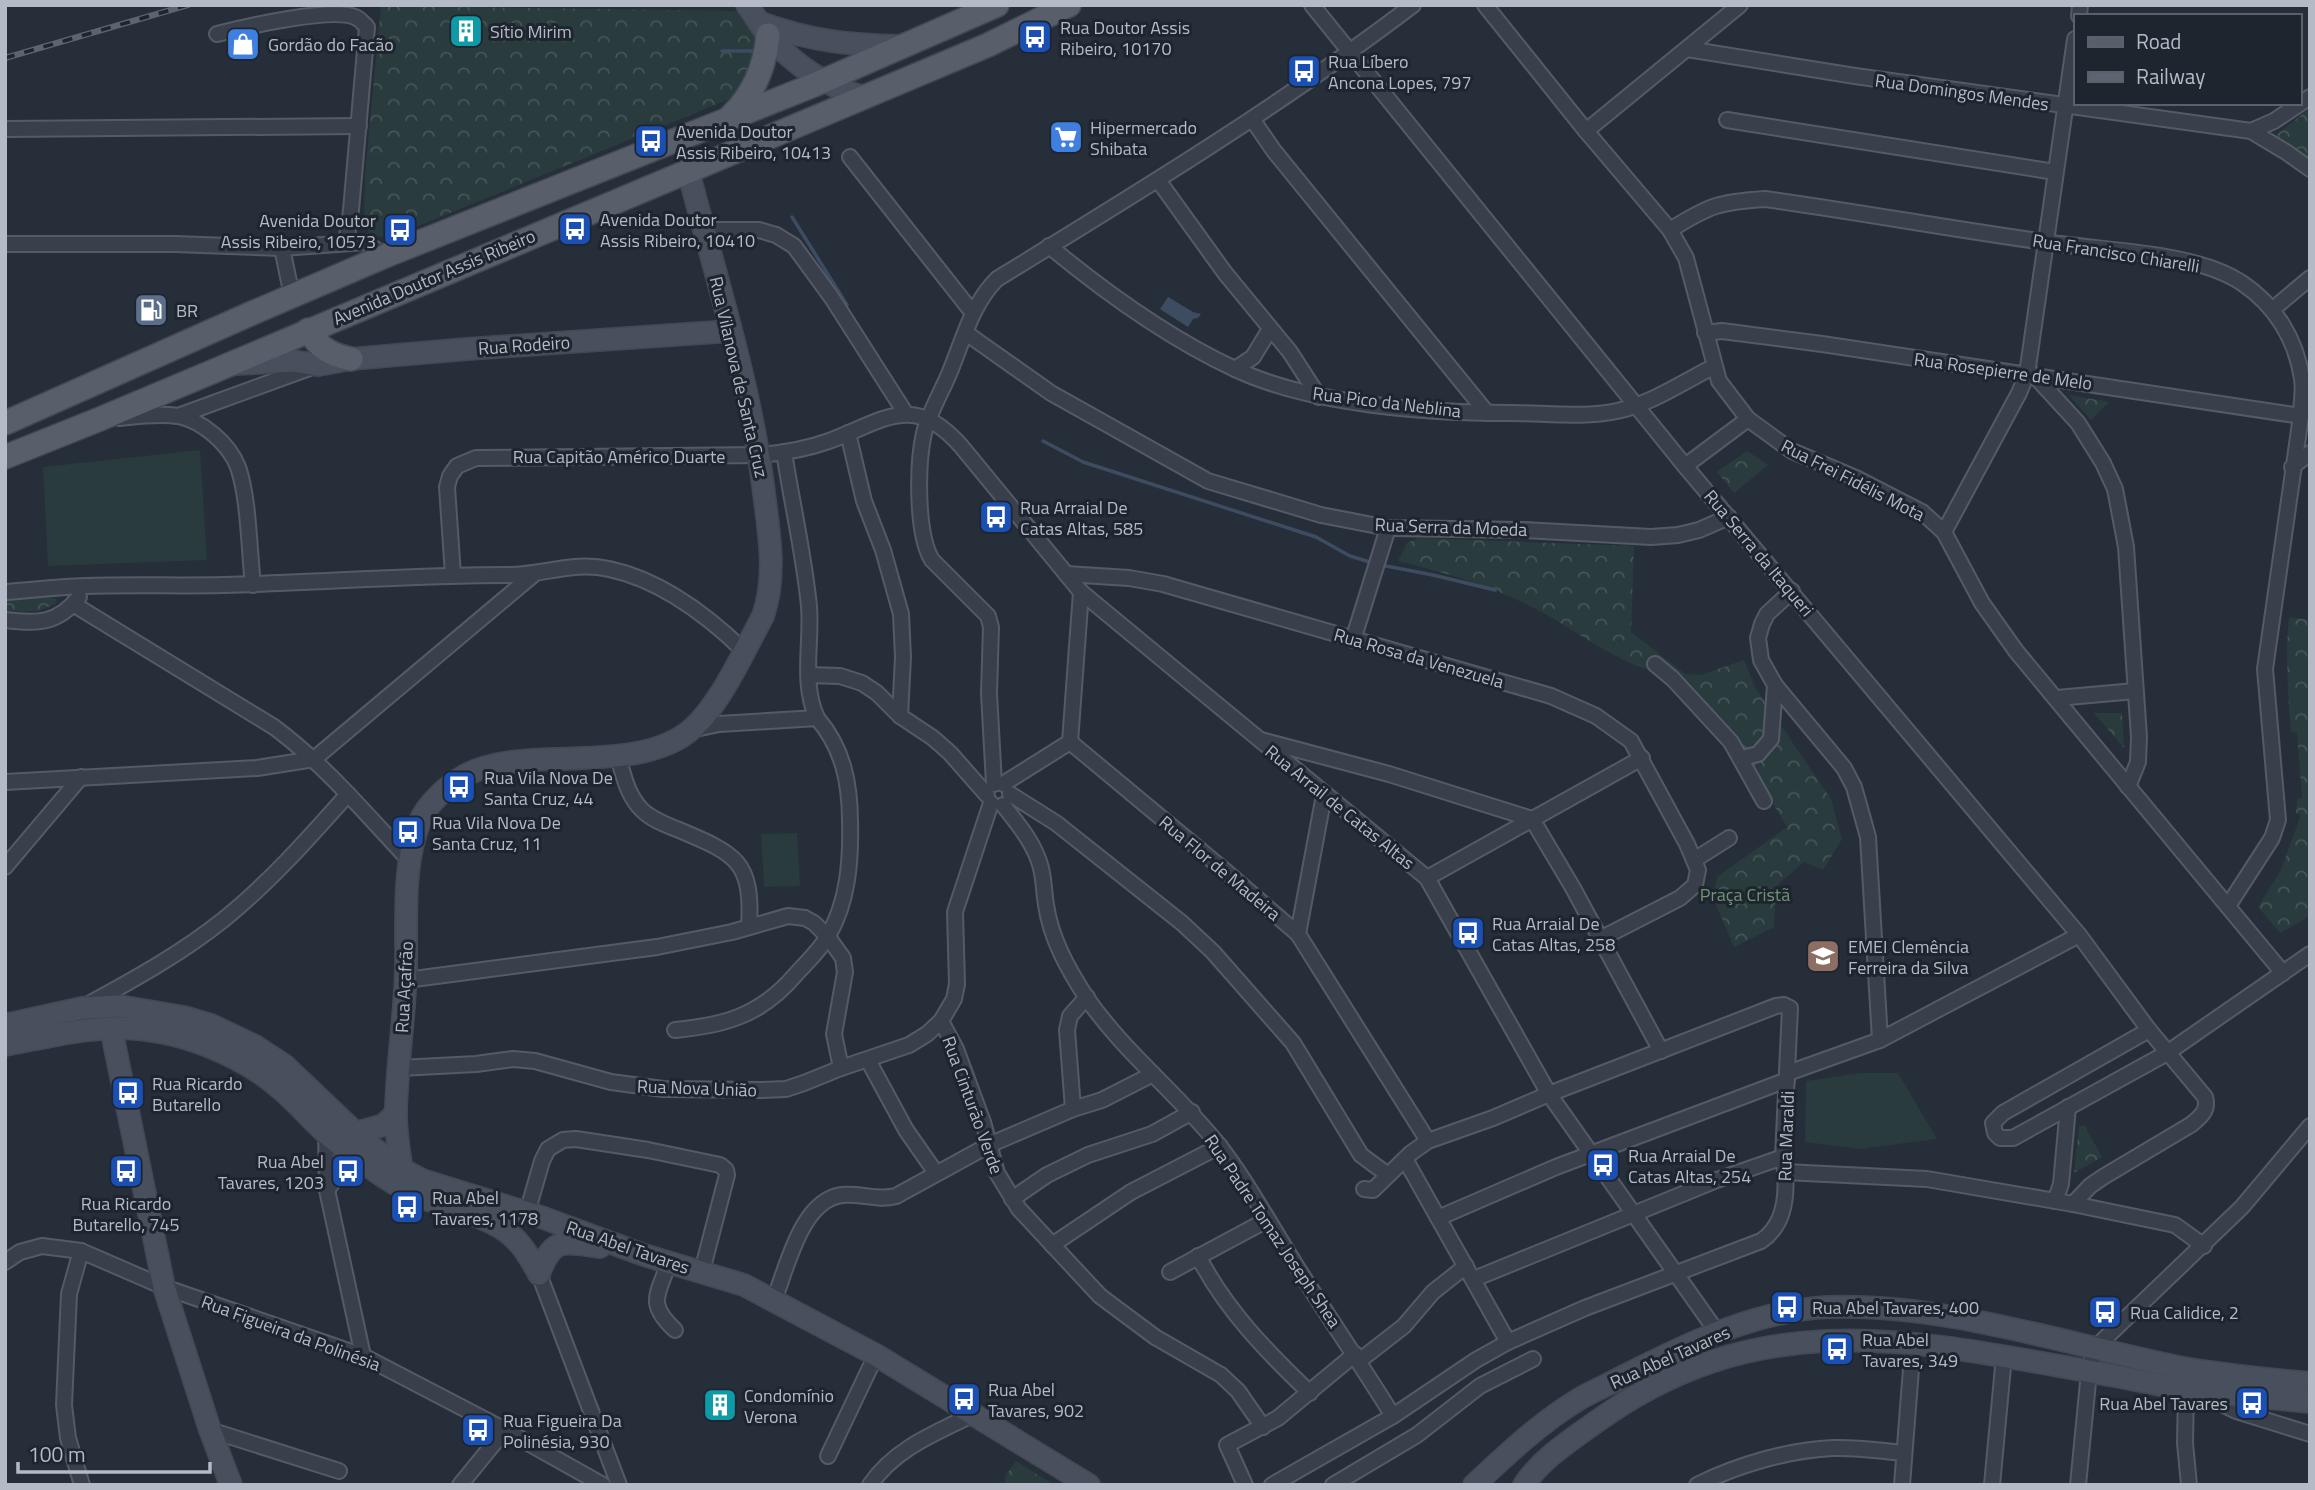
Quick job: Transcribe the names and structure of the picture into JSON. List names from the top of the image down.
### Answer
{
  "streets": {
    "main road": ["Avenida Doutor Assis Ribeiro"],
    "street": [
      "Rua Domingos Mendes",
      "Rua Francisco Chiarelli",
      "Rua Rodeiro",
      "Rua Rosepierre de Melo",
      "Rua Vilanova de Santa Cruz",
      "Rua Pico da Neblina",
      "Rua Capitão Américo Duarte",
      "Rua Frei Fidélis Mota",
      "Rua Serra da Moeda",
      "Rua Serra da Itaqueri",
      "Rua Rosa da Venezuela",
      "Rua Arrail de Catas Altas",
      "Rua Flor de Madeira",
      "Rua Açafrão",
      "Rua Nova União",
      "Rua Cinturão Verde",
      "Rua Maraldi",
      "Rua Padre Tomaz Joseph Shea",
      "Rua Abel Tavares",
      "Rua Figueira da Polinésia"
    ]
  },
  "crossings": [
    ["Rua Francisco Chiarelli", "Rua Rosepierre de Melo"],
    ["Rua Francisco Chiarelli", "Rua Frei Fidélis Mota"],
    ["Avenida Doutor Assis Ribeiro", "Rua Rodeiro"],
    ["Avenida Doutor Assis Ribeiro", "Rua Vilanova de Santa Cruz"],
    ["Rua Rodeiro", "Rua Vilanova de Santa Cruz"],
    ["Rua Rosepierre de Melo", "Rua Frei Fidélis Mota"],
    ["Rua Vilanova de Santa Cruz", "Rua Capitão Américo Duarte"],
    ["Rua Vilanova de Santa Cruz", "Rua Açafrão"],
    ["Rua Pico da Neblina", "Rua Frei Fidélis Mota"],
    ["Rua Pico da Neblina", "Rua Serra da Itaqueri"],
    ["Rua Pico da Neblina", "Rua Cinturão Verde"],
    ["Rua Capitão Américo Duarte", "Rua Arrail de Catas Altas"],
    ["Rua Capitão Américo Duarte", "Rua Cinturão Verde"],
    ["Rua Serra da Moeda", "Rua Serra da Itaqueri"],
    ["Rua Serra da Moeda", "Rua Cinturão Verde"],
    ["Rua Serra da Itaqueri", "Rua Cinturão Verde"],
    ["Rua Rosa da Venezuela", "Rua Arrail de Catas Altas"],
    ["Rua Arrail de Catas Altas", "Rua Cinturão Verde"],
    ["Rua Arrail de Catas Altas", "Rua Maraldi"],
    ["Rua Arrail de Catas Altas", "Rua Abel Tavares"],
    ["Rua Flor de Madeira", "Rua Maraldi"],
    ["Rua Açafrão", "Rua Nova União"],
    ["Rua Açafrão", "Rua Abel Tavares"],
    ["Rua Nova União", "Rua Cinturão Verde"],
    ["Rua Cinturão Verde", "Rua Padre Tomaz Joseph Shea"],
    ["Rua Maraldi", "Rua Padre Tomaz Joseph Shea"]
  ],
  "parks": ["Praça Cristã"],
  "places": {
    "building": ["Sítio Mirim", "Condomínio Verona"],
    "bus stop": [
      "Rua Doutor Assis Ribeiro, 10170",
      "Rua Líbero Ancona Lopes, 797",
      "Avenida Doutor Assis Ribeiro, 10413",
      "Avenida Doutor Assis Ribeiro, 10410",
      "Avenida Doutor Assis Ribeiro, 10573",
      "Rua Arraial De Catas Altas, 585",
      "Rua Vila Nova De Santa Cruz, 44",
      "Rua Vila Nova De Santa Cruz, 11",
      "Rua Arraial De Catas Altas, 258",
      "Rua Ricardo Butarello",
      "Rua Arraial De Catas Altas, 254",
      "Rua Ricardo Butarello, 745",
      "Rua Abel Tavares, 1203",
      "Rua Abel Tavares, 1178",
      "Rua Abel Tavares, 400",
      "Rua Calidice, 2",
      "Rua Abel Tavares, 349",
      "Rua Abel Tavares, 902",
      "Rua Abel Tavares",
      "Rua Figueira Da Polinésia, 930"
    ],
    "shop": ["Gordão do Facão"],
    "supermarket": ["Hipermercado Shibata"],
    "fuel station": ["BR"],
    "school or university": ["EMEI Clemência Ferreira da Silva"]
  },
  "legend": ["Road", "Railway"],
  "scale_bar": "100 m"
}
